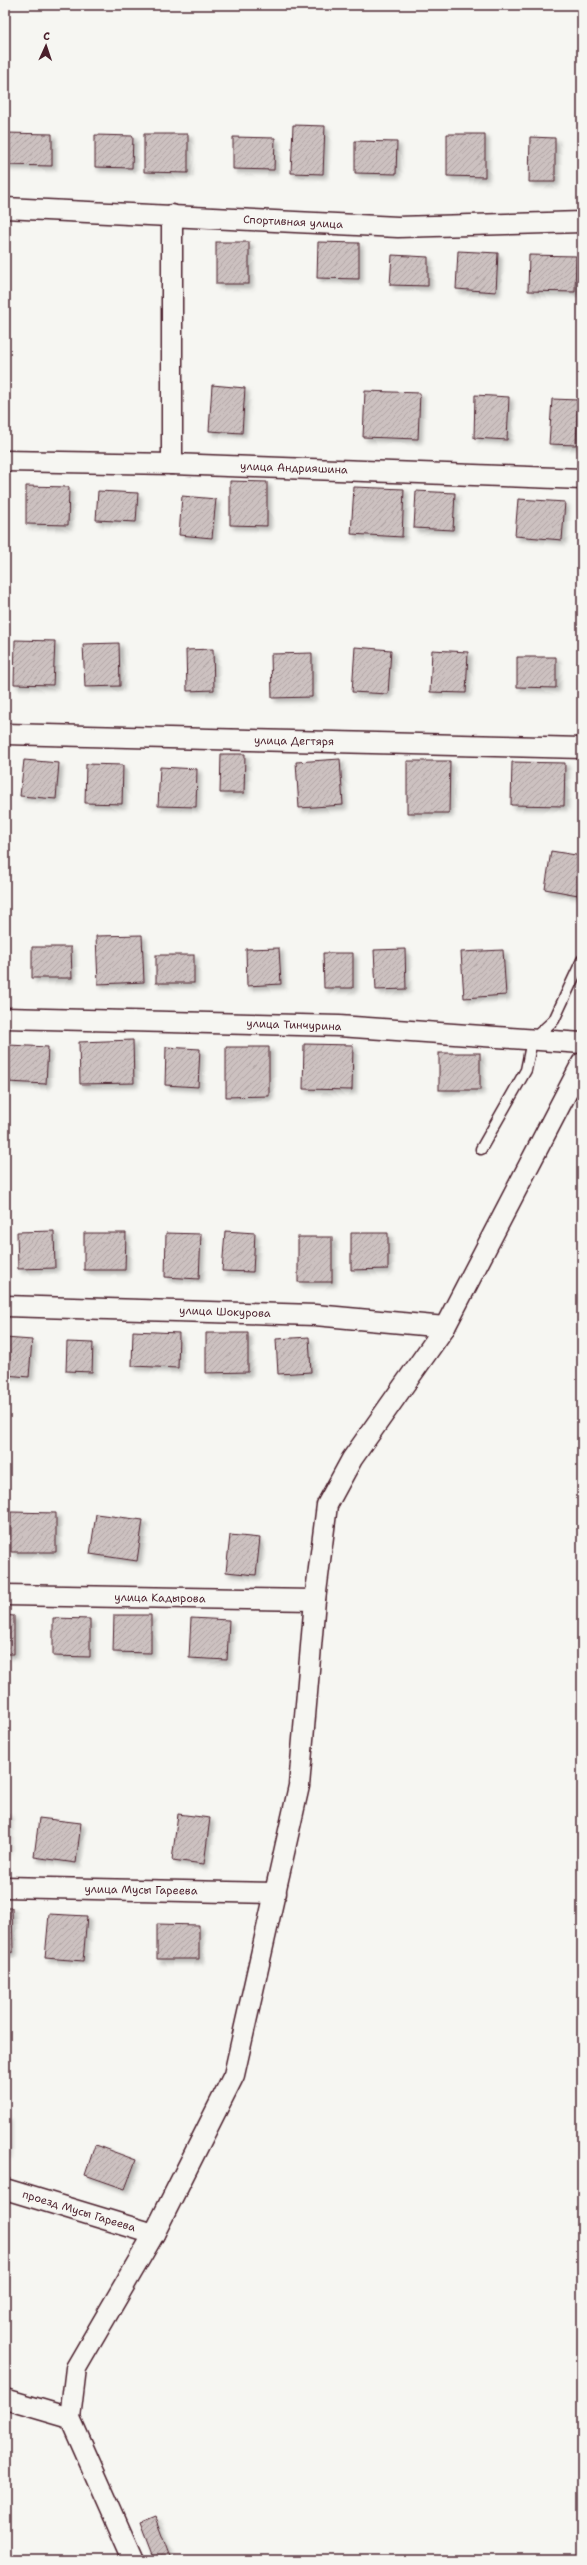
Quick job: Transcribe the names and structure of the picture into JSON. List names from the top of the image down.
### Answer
{
  "streets": {
    "street": [
      "Спортивная улица",
      "улица Андрияшина",
      "улица Дегтяря",
      "улица Тинчурина",
      "улица Шокурова",
      "улица Кадырова",
      "улица Мусы Гареева",
      "проезд Мусы Гареева"
    ]
  },
  "north": "top"
}
